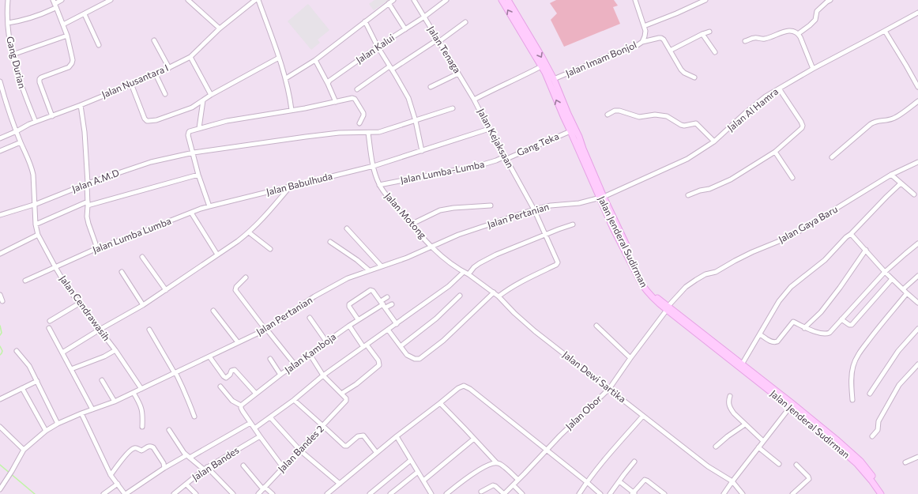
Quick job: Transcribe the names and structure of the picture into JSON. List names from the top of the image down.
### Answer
{
  "streets": {
    "street": [
      "Jalan Kalui",
      "Jalan Tenaga",
      "Jalan Imam Bonjol",
      "Gang Durian",
      "Jalan Nusantara I",
      "Jalan Al Hamra",
      "Jalan Kejaksaan",
      "Gang Teka",
      "Jalan Lumba-Lumba",
      "Jalan A.M.D",
      "Jalan Babulhuda",
      "Jalan Motong",
      "Jalan Pertanian",
      "Jalan Gaya Baru",
      "Jalan Lumba Lumba",
      "Jalan Jenderal Sudirman",
      "Jalan Cendrawasih",
      "Jalan Kamboja",
      "Jalan Dewi Sartika",
      "Jalan Obor",
      "Jalan Bandes 2",
      "Jalan Bandes"
    ]
  },
  "crossings": [
    ["Jalan Kalui", "Jalan Tenaga"],
    ["Jalan Tenaga", "Jalan Kejaksaan"],
    ["Jalan Imam Bonjol", "Jalan Jenderal Sudirman"],
    ["Gang Durian", "Jalan Nusantara I"],
    ["Jalan Nusantara I", "Jalan Cendrawasih"],
    ["Jalan Al Hamra", "Jalan Pertanian"],
    ["Jalan Al Hamra", "Jalan Jenderal Sudirman"],
    ["Jalan Kejaksaan", "Gang Teka"],
    ["Jalan Kejaksaan", "Jalan Lumba-Lumba"],
    ["Jalan Kejaksaan", "Jalan Pertanian"],
    ["Jalan Kejaksaan", "Jalan Jenderal Sudirman"],
    ["Jalan Kejaksaan", "Jalan Dewi Sartika"],
    ["Gang Teka", "Jalan Lumba-Lumba"],
    ["Gang Teka", "Jalan Jenderal Sudirman"],
    ["Jalan Lumba-Lumba", "Jalan Motong"],
    ["Jalan A.M.D", "Jalan Motong"],
    ["Jalan A.M.D", "Jalan Cendrawasih"],
    ["Jalan Babulhuda", "Jalan Motong"],
    ["Jalan Babulhuda", "Jalan Lumba Lumba"],
    ["Jalan Motong", "Jalan Pertanian"],
    ["Jalan Motong", "Jalan Dewi Sartika"],
    ["Jalan Pertanian", "Jalan Jenderal Sudirman"],
    ["Jalan Pertanian", "Jalan Cendrawasih"],
    ["Jalan Gaya Baru", "Jalan Jenderal Sudirman"],
    ["Jalan Gaya Baru", "Jalan Obor"],
    ["Jalan Lumba Lumba", "Jalan Cendrawasih"],
    ["Jalan Jenderal Sudirman", "Jalan Obor"],
    ["Jalan Dewi Sartika", "Jalan Obor"]
  ]
}
